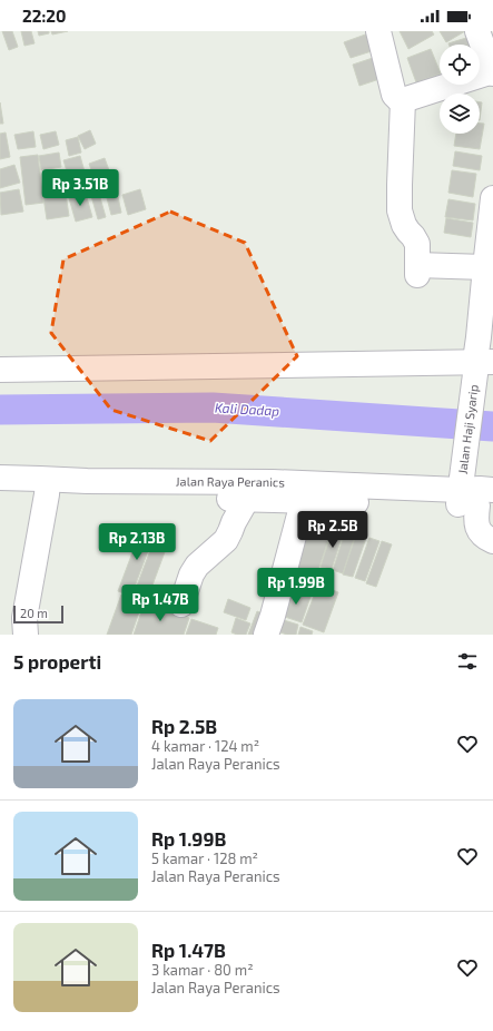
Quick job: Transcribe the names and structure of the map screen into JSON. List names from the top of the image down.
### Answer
{
  "streets": {
    "street": ["Jalan Haji Syarip", "Jalan Raya Peranics"]
  },
  "crossings": [
    ["Jalan Haji Syarip", "Jalan Raya Peranics"]
  ],
  "water": ["Kali Dadap"],
  "scale_bar": "20 m",
  "page": {
    "status": "22:20",
    "price": [
      "Rp 3.51B",
      "Rp 2.5B",
      "Rp 2.13B",
      "Rp 1.99B",
      "Rp 1.47B"
    ],
    "scale": "20 m",
    "heading": "5 properti",
    "list": [
      {
        "name": "Rp 2.5B",
        "note": "4 kamar · 124 m² · Jalan Raya Peranics"
      },
      {
        "name": "Rp 1.99B",
        "note": "5 kamar · 128 m² · Jalan Raya Peranics"
      },
      {
        "name": "Rp 1.47B",
        "note": "3 kamar · 80 m² · Jalan Raya Peranics"
      }
    ]
  }
}
